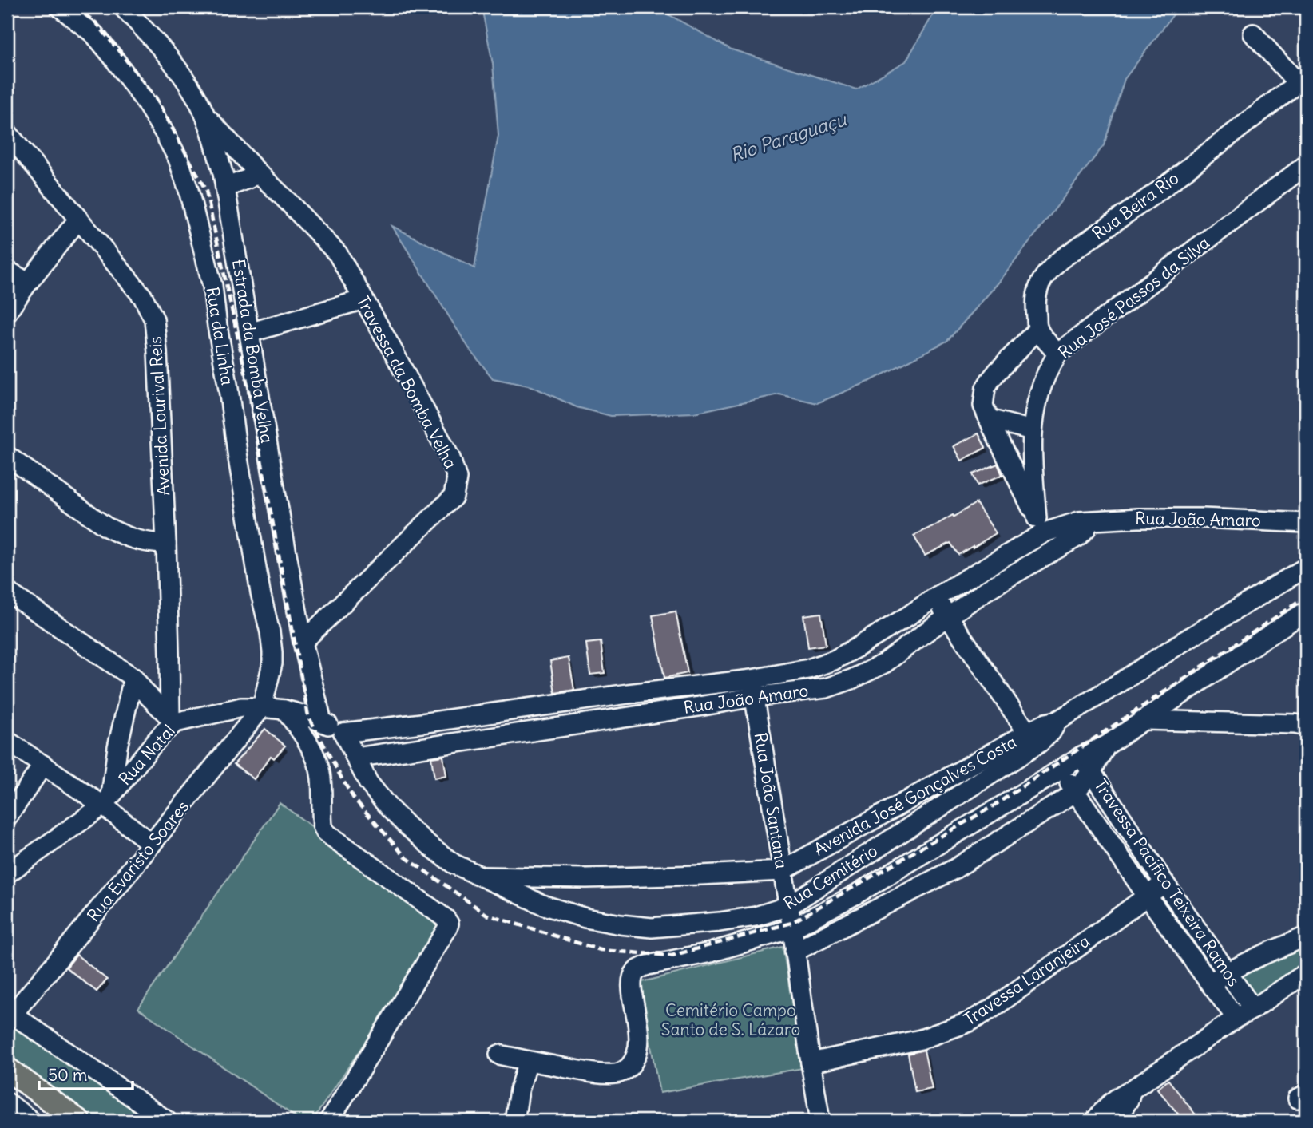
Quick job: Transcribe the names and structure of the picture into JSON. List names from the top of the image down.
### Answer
{
  "streets": {
    "street": [
      "Rua Beira Rio",
      "Rua José Passos da Silva",
      "Rua da Linha",
      "Estrada da Bomba Velha",
      "Travessa da Bomba Velha",
      "Avenida Lourival Reis",
      "Rua João Amaro",
      "Rua Natal",
      "Avenida José Gonçalves Costa",
      "Rua João Santana",
      "Rua Evaristo Soares",
      "Rua Cemitério",
      "Travessa Pacifico Teixeira Ramos",
      "Travessa Laranjeira"
    ]
  },
  "crossings": [
    ["Rua Beira Rio", "Rua José Passos da Silva"],
    ["Rua José Passos da Silva", "Rua João Amaro"],
    ["Rua da Linha", "Rua Natal"],
    ["Rua da Linha", "Rua Evaristo Soares"],
    ["Estrada da Bomba Velha", "Travessa da Bomba Velha"],
    ["Estrada da Bomba Velha", "Rua Natal"],
    ["Avenida Lourival Reis", "Rua Natal"],
    ["Rua João Amaro", "Rua Natal"],
    ["Rua João Amaro", "Rua João Santana"],
    ["Rua João Amaro", "Rua Cemitério"],
    ["Rua Natal", "Rua Evaristo Soares"],
    ["Rua Natal", "Rua Cemitério"],
    ["Avenida José Gonçalves Costa", "Rua João Santana"],
    ["Avenida José Gonçalves Costa", "Rua Cemitério"],
    ["Rua João Santana", "Rua Cemitério"],
    ["Rua João Santana", "Travessa Laranjeira"],
    ["Rua Cemitério", "Travessa Pacifico Teixeira Ramos"],
    ["Travessa Pacifico Teixeira Ramos", "Travessa Laranjeira"]
  ],
  "water": ["Rio Paraguaçu"],
  "parks": ["Cemitério Campo Santo de S. Lázaro"],
  "scale_bar": "50 m"
}
